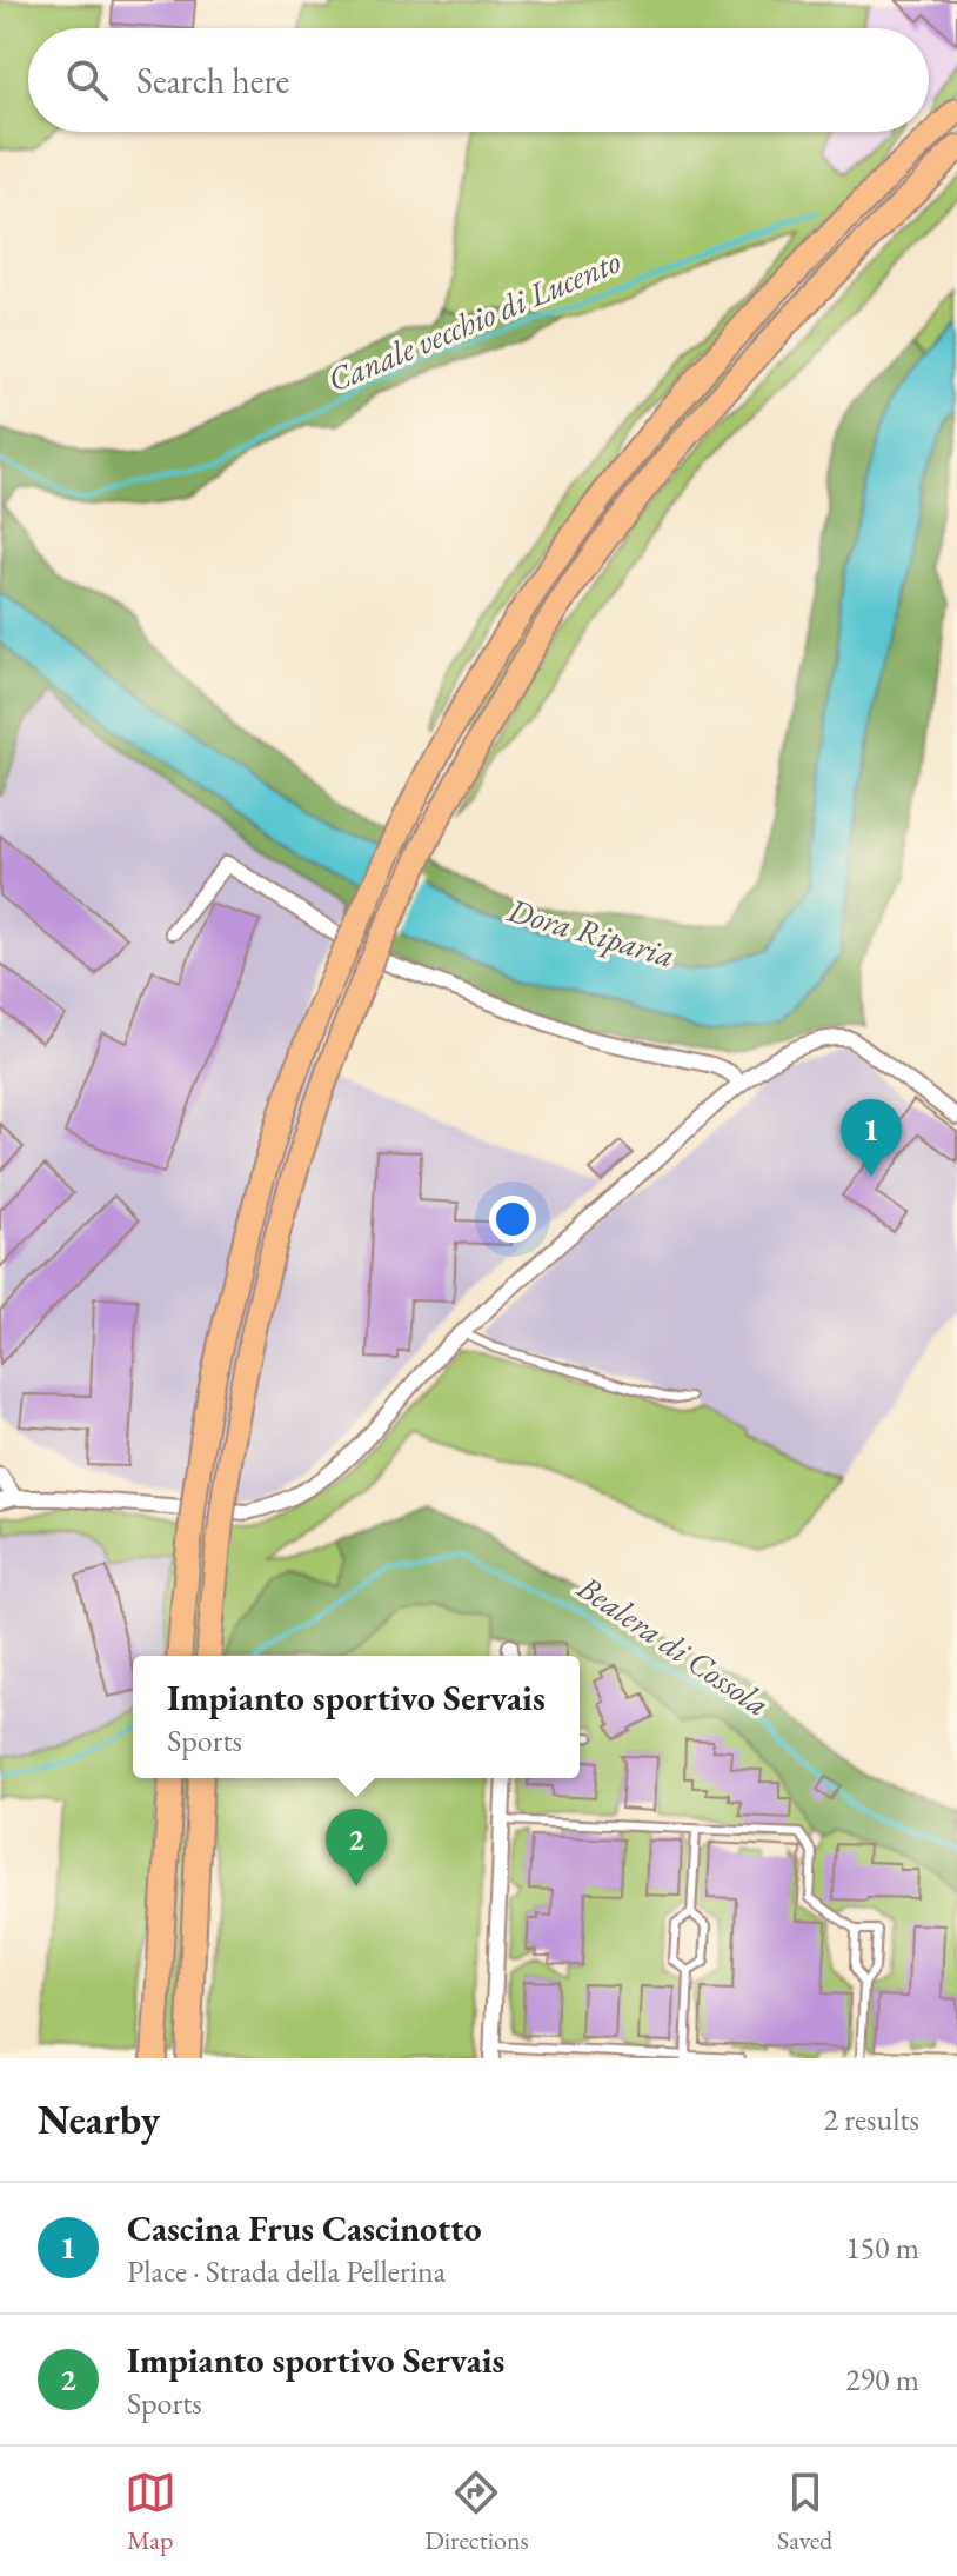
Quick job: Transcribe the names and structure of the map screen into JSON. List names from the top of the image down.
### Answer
{
  "water": ["Canale vecchio di Lucento", "Dora Riparia", "Bealera di Cossola"],
  "page": {
    "search": "Search here",
    "pins": ["1", "2"],
    "popup": ["Impianto sportivo Servais", "Sports"],
    "heading": ["Nearby", "2 results"],
    "list": [
      {
        "mark": "1",
        "name": "Cascina Frus Cascinotto",
        "note": "Place · Strada della Pellerina",
        "value": "150 m"
      },
      {
        "mark": "2",
        "name": "Impianto sportivo Servais",
        "note": "Sports",
        "value": "290 m"
      }
    ],
    "nav": ["Map", "Directions", "Saved"]
  }
}
